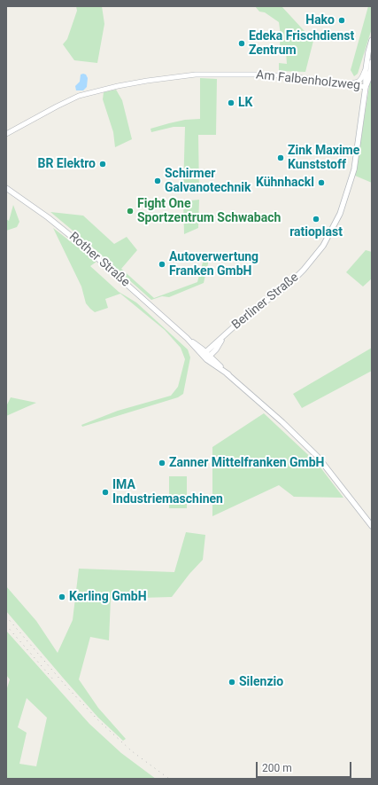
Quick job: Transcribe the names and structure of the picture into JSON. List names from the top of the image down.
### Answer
{
  "streets": {
    "main road": ["Rother Straße", "Berliner Straße"],
    "street": ["Am Falbenholzweg"]
  },
  "crossings": [
    ["Am Falbenholzweg", "Berliner Straße"],
    ["Rother Straße", "Berliner Straße"]
  ],
  "places": [
    "Hako",
    "Edeka Frischdienst Zentrum",
    "LK",
    "Zink Maxime Kunststoff",
    "BR Elektro",
    "Schirmer Galvanotechnik",
    "Kühnhackl",
    "Fight One Sportzentrum Schwabach",
    "ratioplast",
    "Autoverwertung Franken GmbH",
    "Zanner Mittelfranken GmbH",
    "IMA Industriemaschinen",
    "Kerling GmbH",
    "Silenzio"
  ],
  "scale_bar": "200 m"
}
